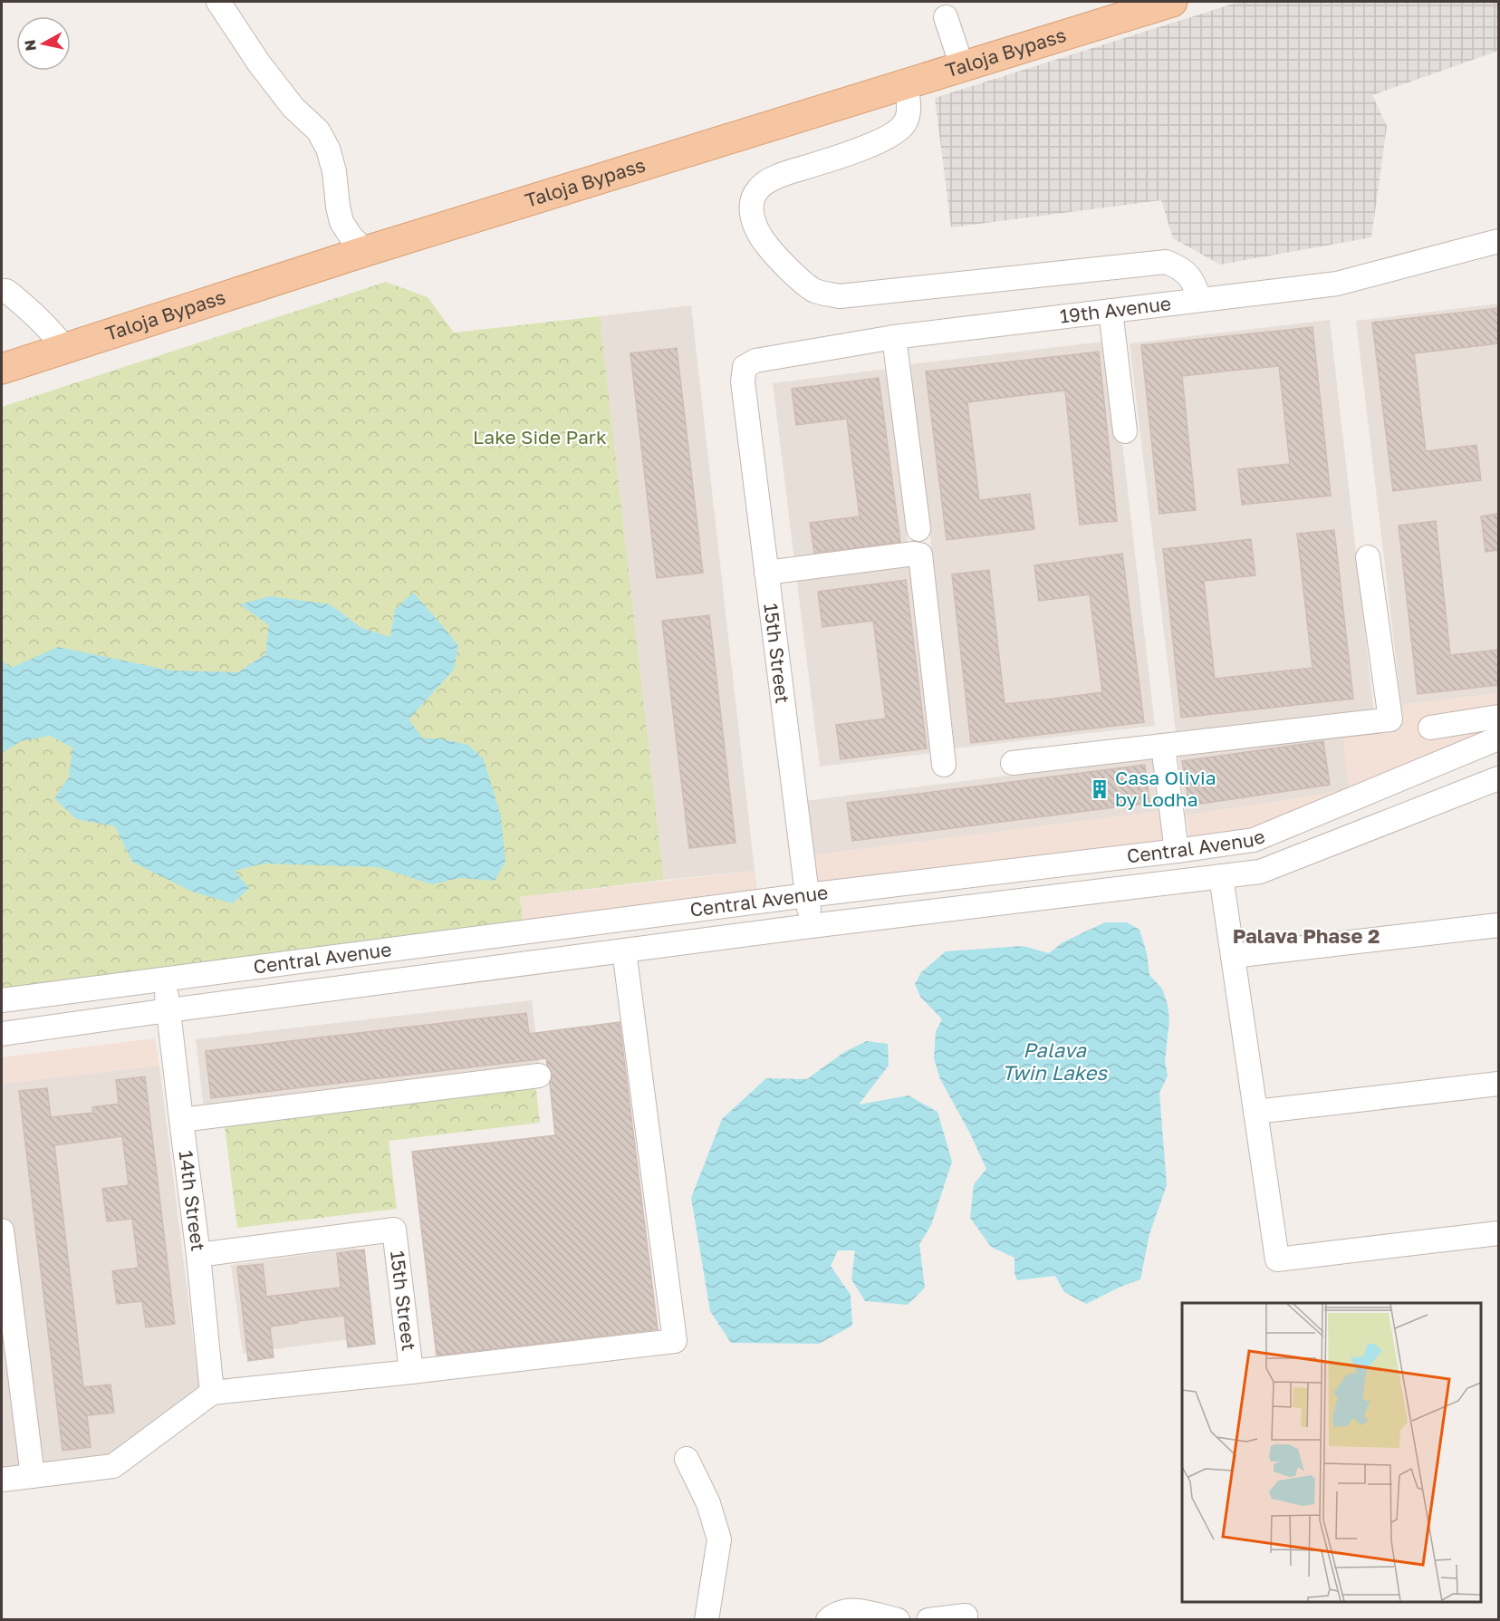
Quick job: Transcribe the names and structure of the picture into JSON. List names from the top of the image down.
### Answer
{
  "streets": {
    "main road": ["Taloja Bypass"],
    "street": [
      "19th Avenue",
      "15th Street",
      "Central Avenue",
      "14th Street"
    ]
  },
  "crossings": [
    ["19th Avenue", "15th Street"],
    ["15th Street", "Central Avenue"],
    ["15th Street", "14th Street"],
    ["Central Avenue", "14th Street"]
  ],
  "districts": ["Palava Phase 2"],
  "water": ["Palava Twin Lakes"],
  "parks": ["Lake Side Park"],
  "places": {
    "building": ["Casa Olivia by Lodha"]
  },
  "north": "left"
}
